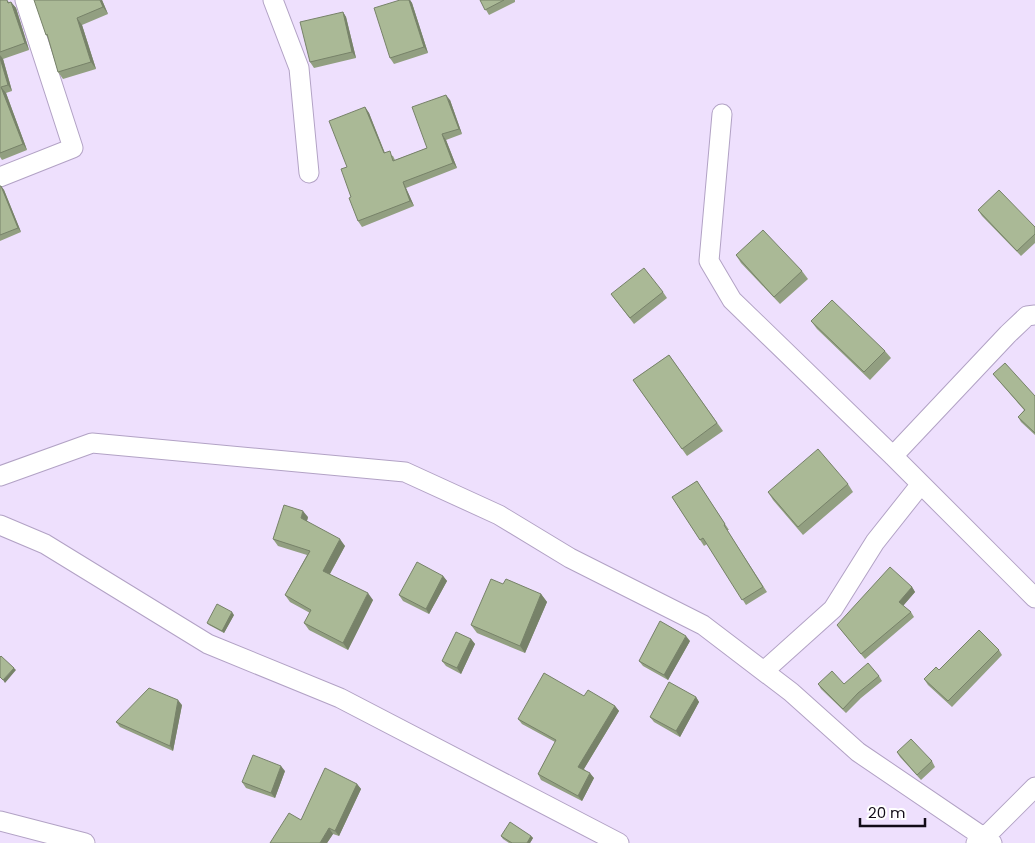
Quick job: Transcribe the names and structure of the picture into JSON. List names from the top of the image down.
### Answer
{
  "scale_bar": "20 m"
}
